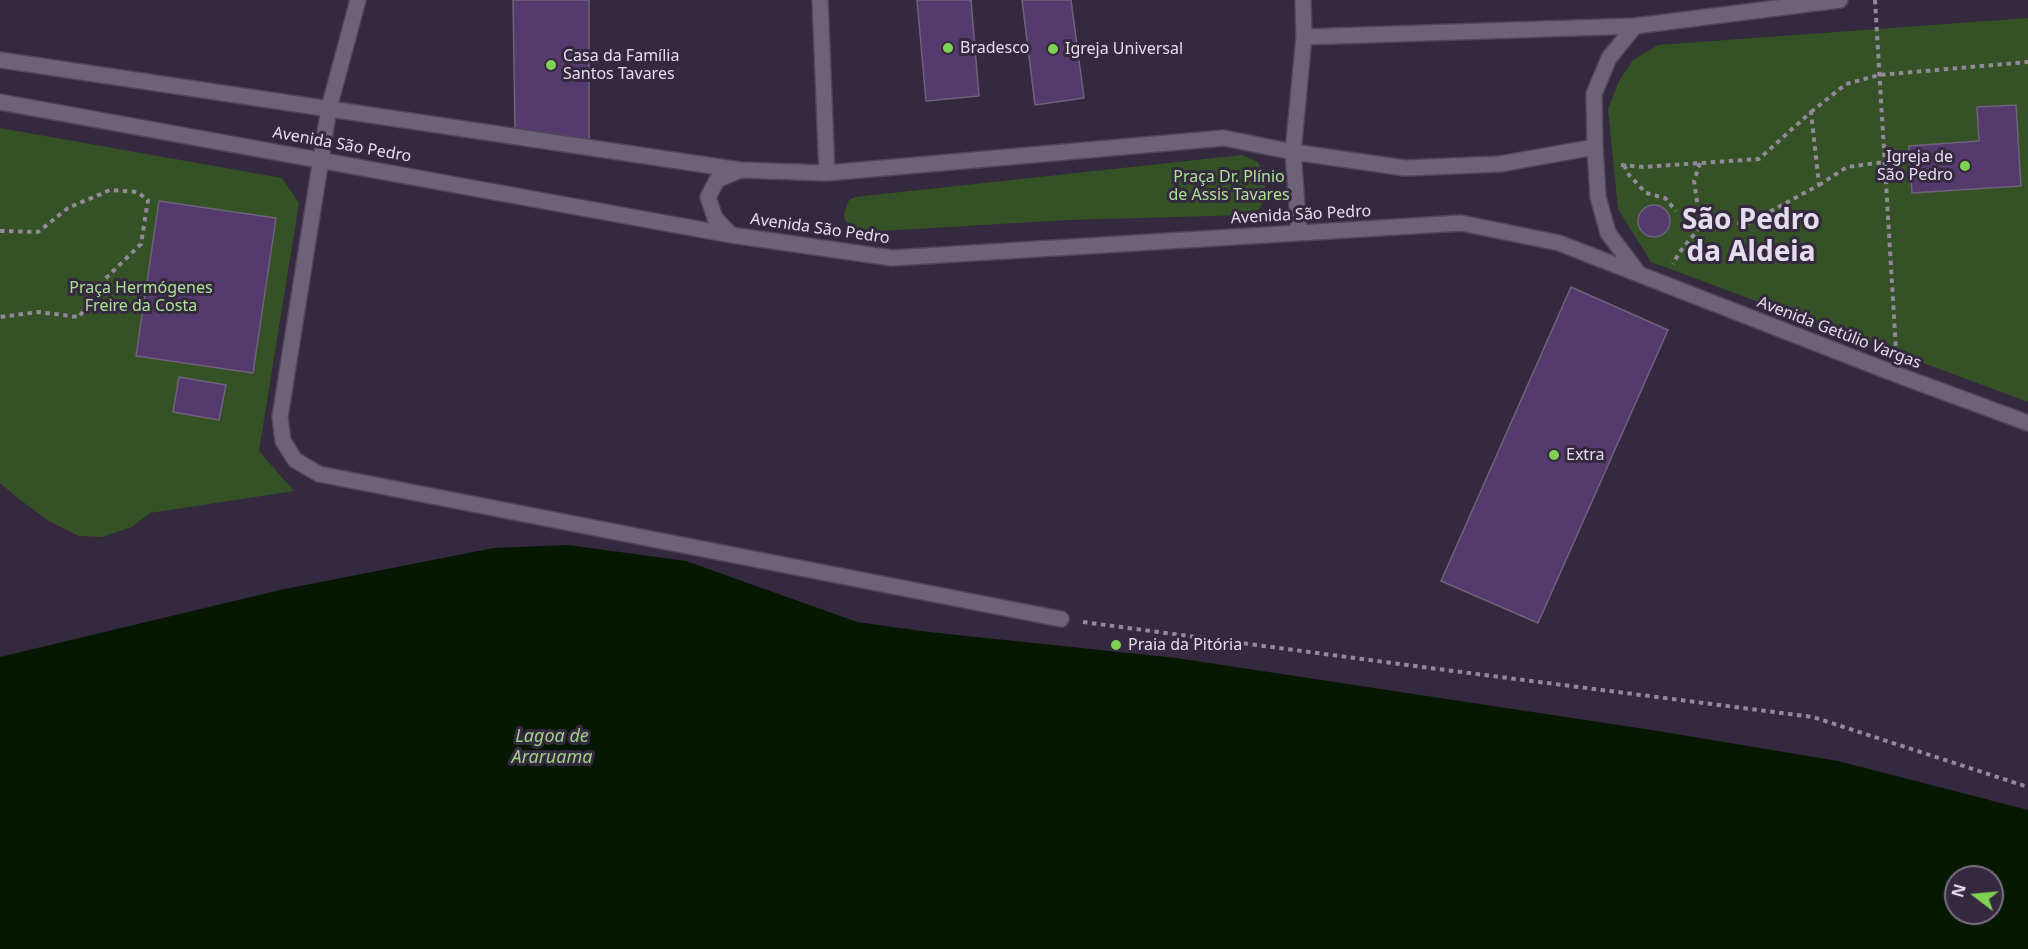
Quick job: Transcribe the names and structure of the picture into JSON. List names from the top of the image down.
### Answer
{
  "streets": {
    "street": ["Avenida São Pedro", "Avenida Getúlio Vargas"]
  },
  "crossings": [
    ["Avenida São Pedro", "Avenida Getúlio Vargas"]
  ],
  "districts": ["São Pedro da Aldeia"],
  "water": ["Lagoa de Araruama"],
  "parks": ["Praça Dr. Plínio de Assis Tavares", "Praça Hermógenes Freire da Costa"],
  "places": [
    "Bradesco",
    "Igreja Universal",
    "Casa da Família Santos Tavares",
    "Igreja de São Pedro",
    "Extra",
    "Praia da Pitória"
  ],
  "north": "left"
}
